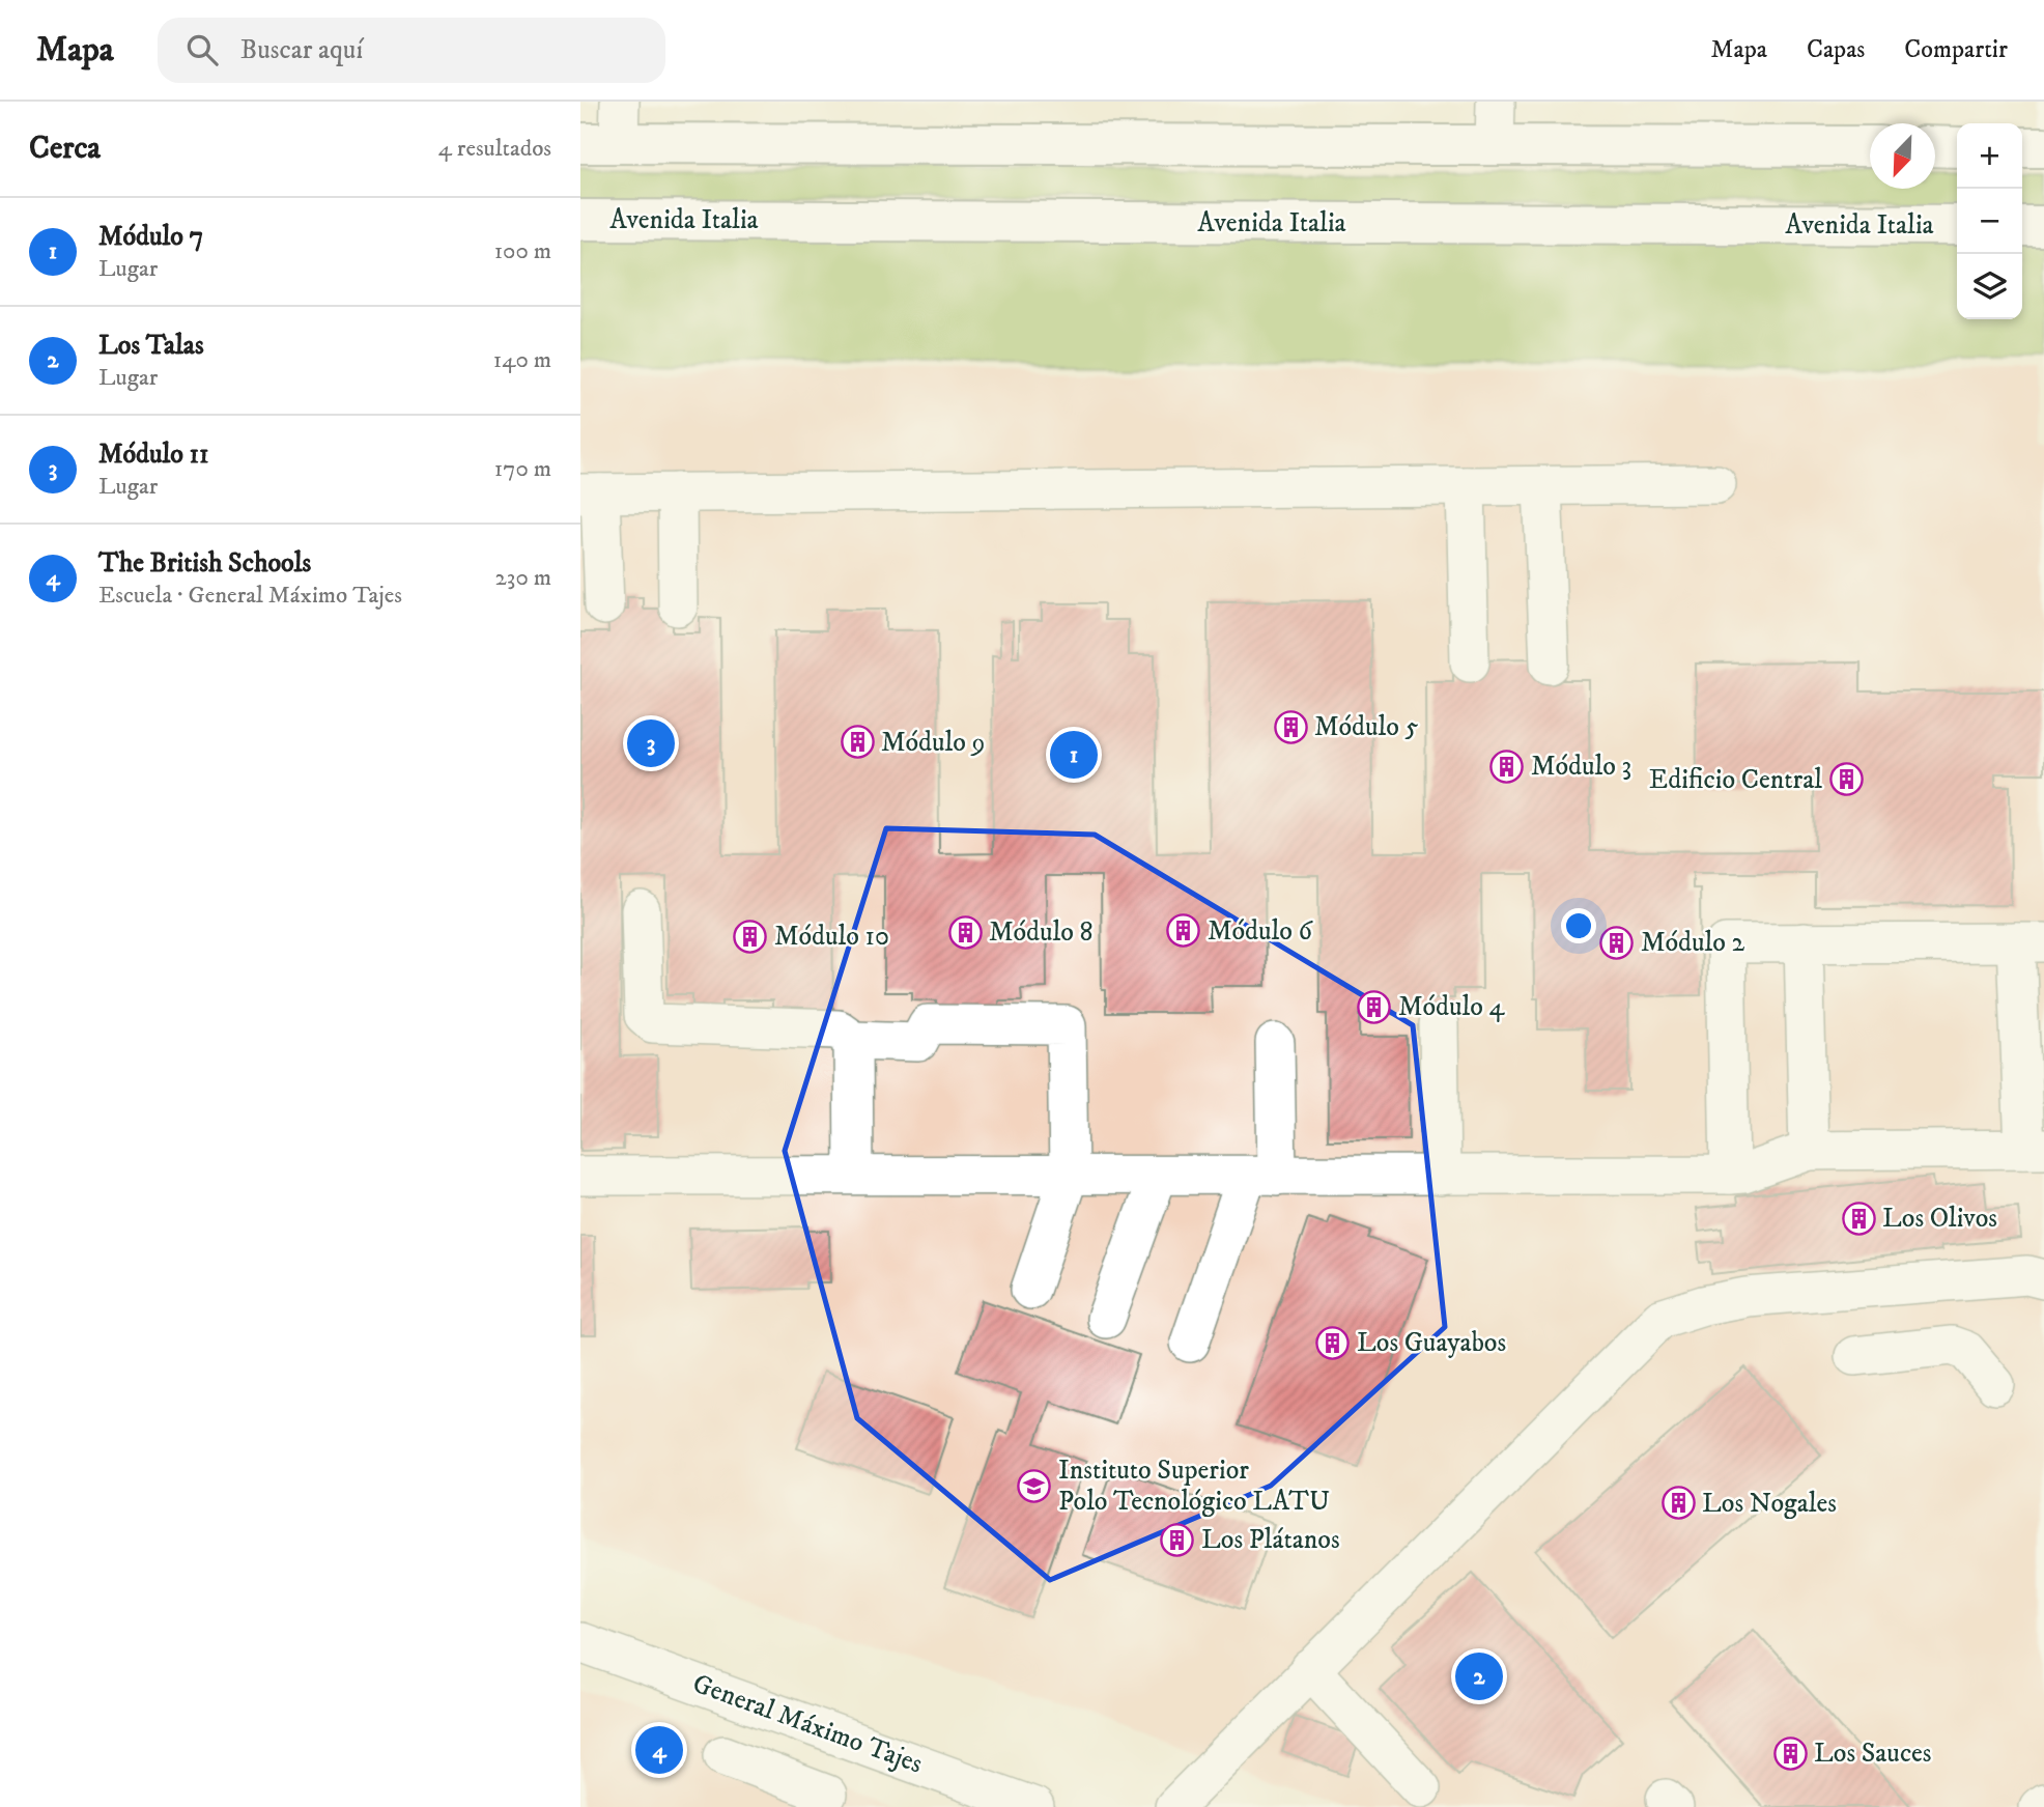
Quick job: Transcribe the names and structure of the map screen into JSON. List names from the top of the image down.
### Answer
{
  "streets": {
    "main road": ["Avenida Italia"],
    "street": ["General Máximo Tajes"]
  },
  "places": {
    "building": [
      "Módulo 5",
      "Módulo 9",
      "Módulo 3",
      "Edificio Central",
      "Módulo 6",
      "Módulo 8",
      "Módulo 10",
      "Módulo 2",
      "Módulo 4",
      "Los Olivos",
      "Los Guayabos",
      "Los Nogales",
      "Los Plátanos",
      "Los Sauces"
    ],
    "school or university": ["Instituto Superior Polo Tecnológico LATU"]
  },
  "north": "bottom left",
  "page": {
    "header": "Mapa",
    "search": "Buscar aquí",
    "nav": ["Mapa", "Capas", "Compartir"],
    "heading": ["Cerca", "4 resultados"],
    "map_buttons": ["+", "−"],
    "list": [
      {
        "mark": "1",
        "name": "Módulo 7",
        "note": "Lugar",
        "value": "100 m"
      },
      {
        "mark": "2",
        "name": "Los Talas",
        "note": "Lugar",
        "value": "140 m"
      },
      {
        "mark": "3",
        "name": "Módulo 11",
        "note": "Lugar",
        "value": "170 m"
      },
      {
        "mark": "4",
        "name": "The British Schools",
        "note": "Escuela · General Máximo Tajes",
        "value": "230 m"
      }
    ],
    "pins": [
      "3",
      "1",
      "2",
      "4"
    ]
  }
}
